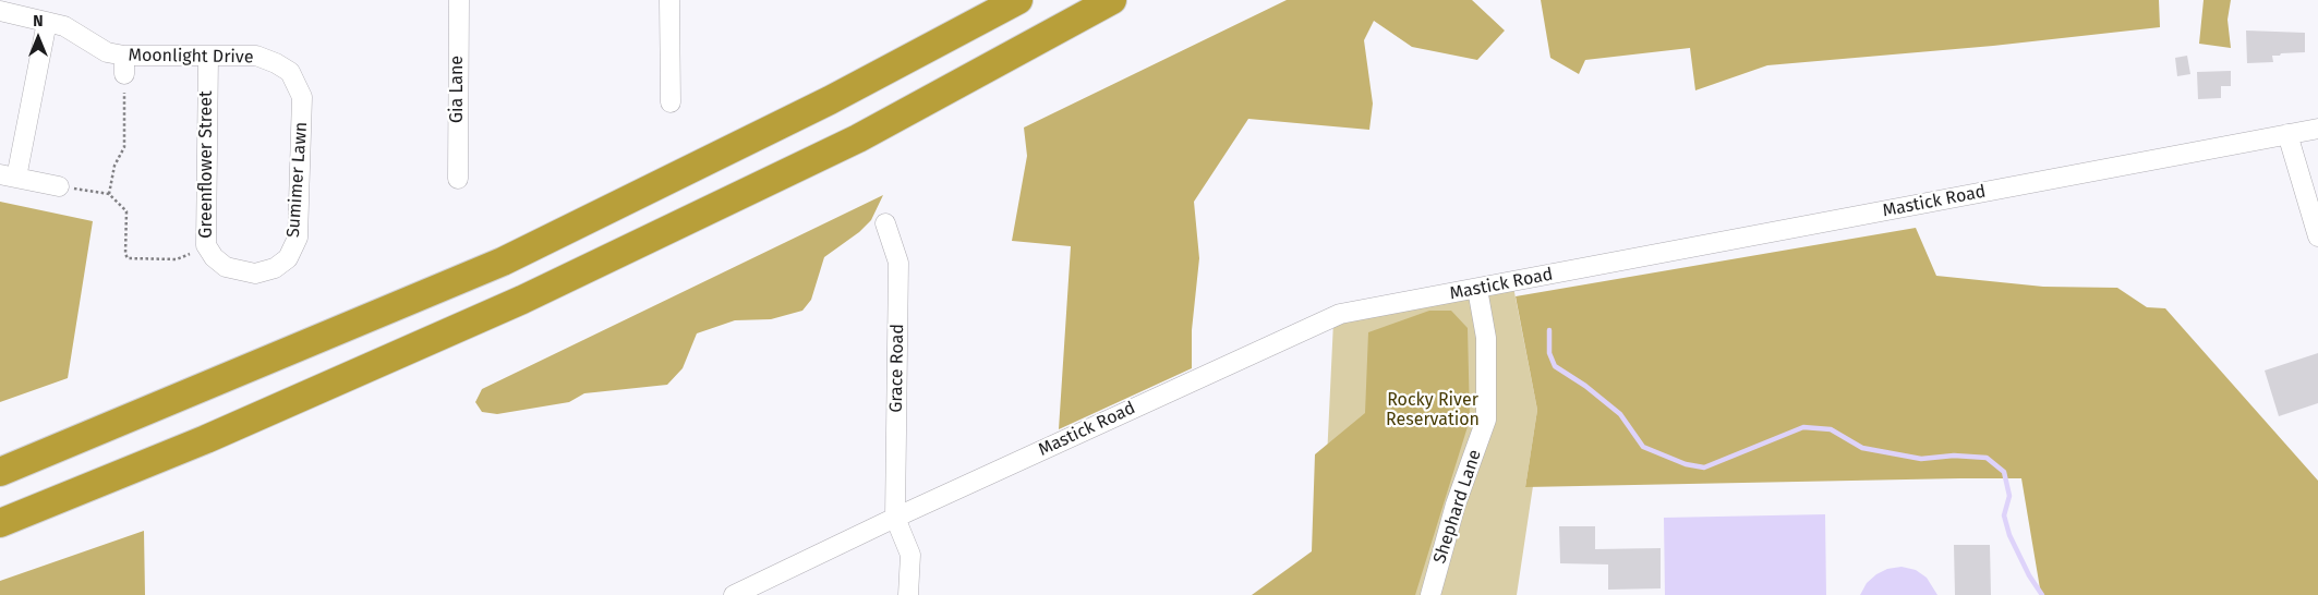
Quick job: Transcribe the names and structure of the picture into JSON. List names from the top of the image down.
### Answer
{
  "streets": {
    "street": [
      "Moonlight Drive",
      "Gia Lane",
      "Greenflower Street",
      "Sumimer Lawn",
      "Mastick Road",
      "Grace Road",
      "Shephard Lane"
    ]
  },
  "crossings": [
    ["Moonlight Drive", "Greenflower Street"],
    ["Moonlight Drive", "Sumimer Lawn"],
    ["Greenflower Street", "Sumimer Lawn"],
    ["Mastick Road", "Grace Road"],
    ["Mastick Road", "Shephard Lane"]
  ],
  "parks": ["Rocky River Reservation"],
  "north": "top"
}
